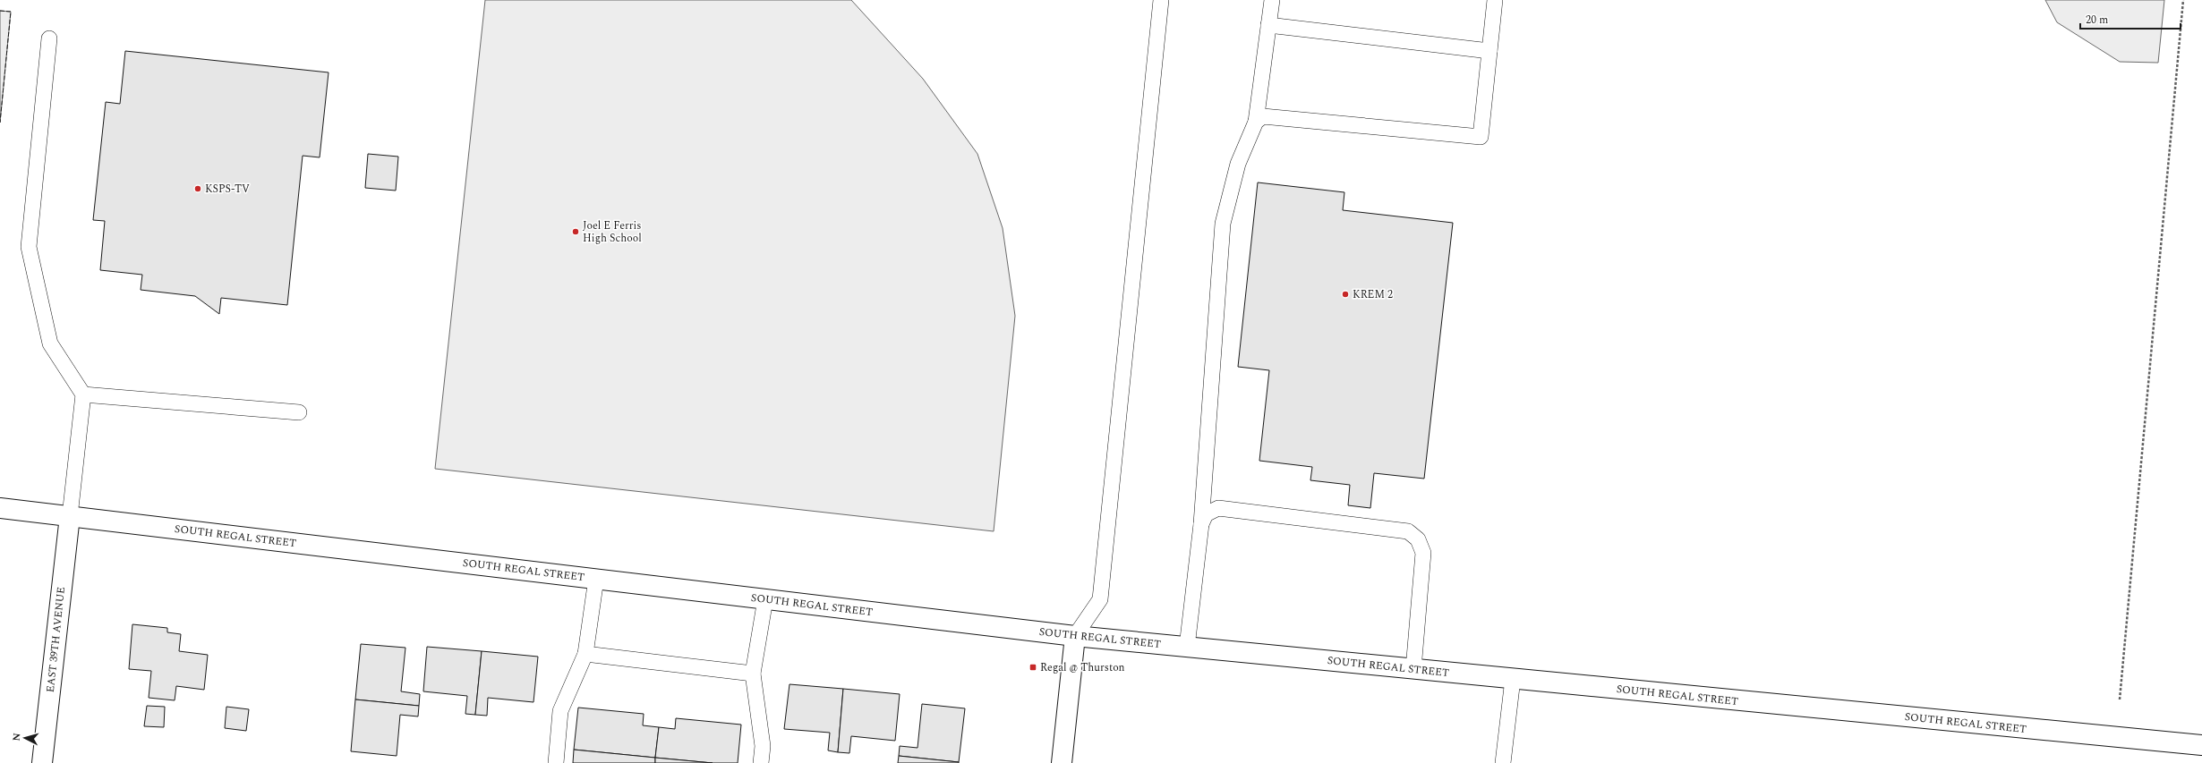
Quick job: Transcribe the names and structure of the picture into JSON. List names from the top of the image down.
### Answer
{
  "streets": {
    "main road": ["SOUTH REGAL STREET", "EAST 39TH AVENUE"]
  },
  "crossings": [
    ["SOUTH REGAL STREET", "EAST 39TH AVENUE"]
  ],
  "places": {
    "other": ["KSPS-TV", "Joel E Ferris High School", "KREM 2"],
    "transit": ["Regal @ Thurston"]
  },
  "scale_bar": "20 m",
  "north": "left"
}
